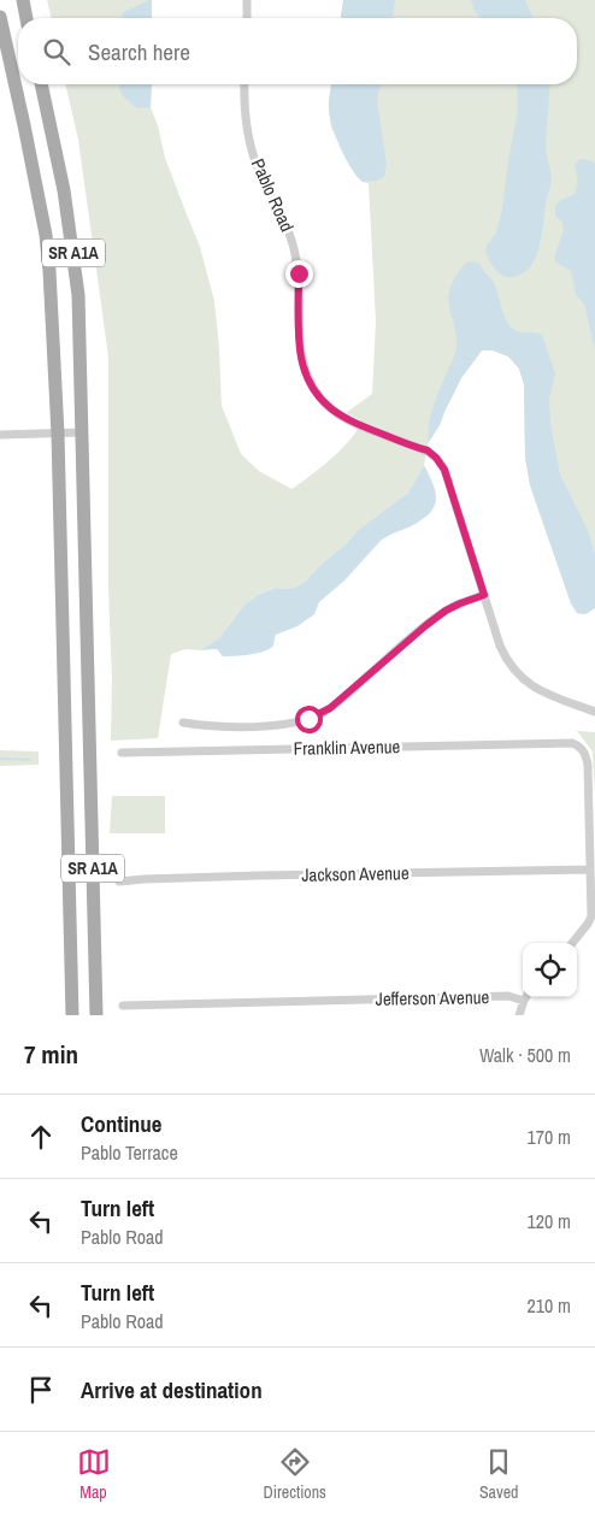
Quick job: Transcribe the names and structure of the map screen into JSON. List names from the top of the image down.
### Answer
{
  "streets": {
    "main road": ["SR A1A"],
    "street": [
      "Pablo Road",
      "Franklin Avenue",
      "Jackson Avenue",
      "Jefferson Avenue"
    ]
  },
  "crossings": [
    ["Franklin Avenue", "Jackson Avenue"]
  ],
  "page": {
    "search": "Search here",
    "heading": ["7 min", "Walk · 500 m"],
    "list": [
      ["Continue", "Pablo Terrace", "170 m"],
      ["Turn left", "Pablo Road", "120 m"],
      ["Turn left", "Pablo Road", "210 m"],
      "Arrive at destination"
    ],
    "nav": ["Map", "Directions", "Saved"]
  }
}
